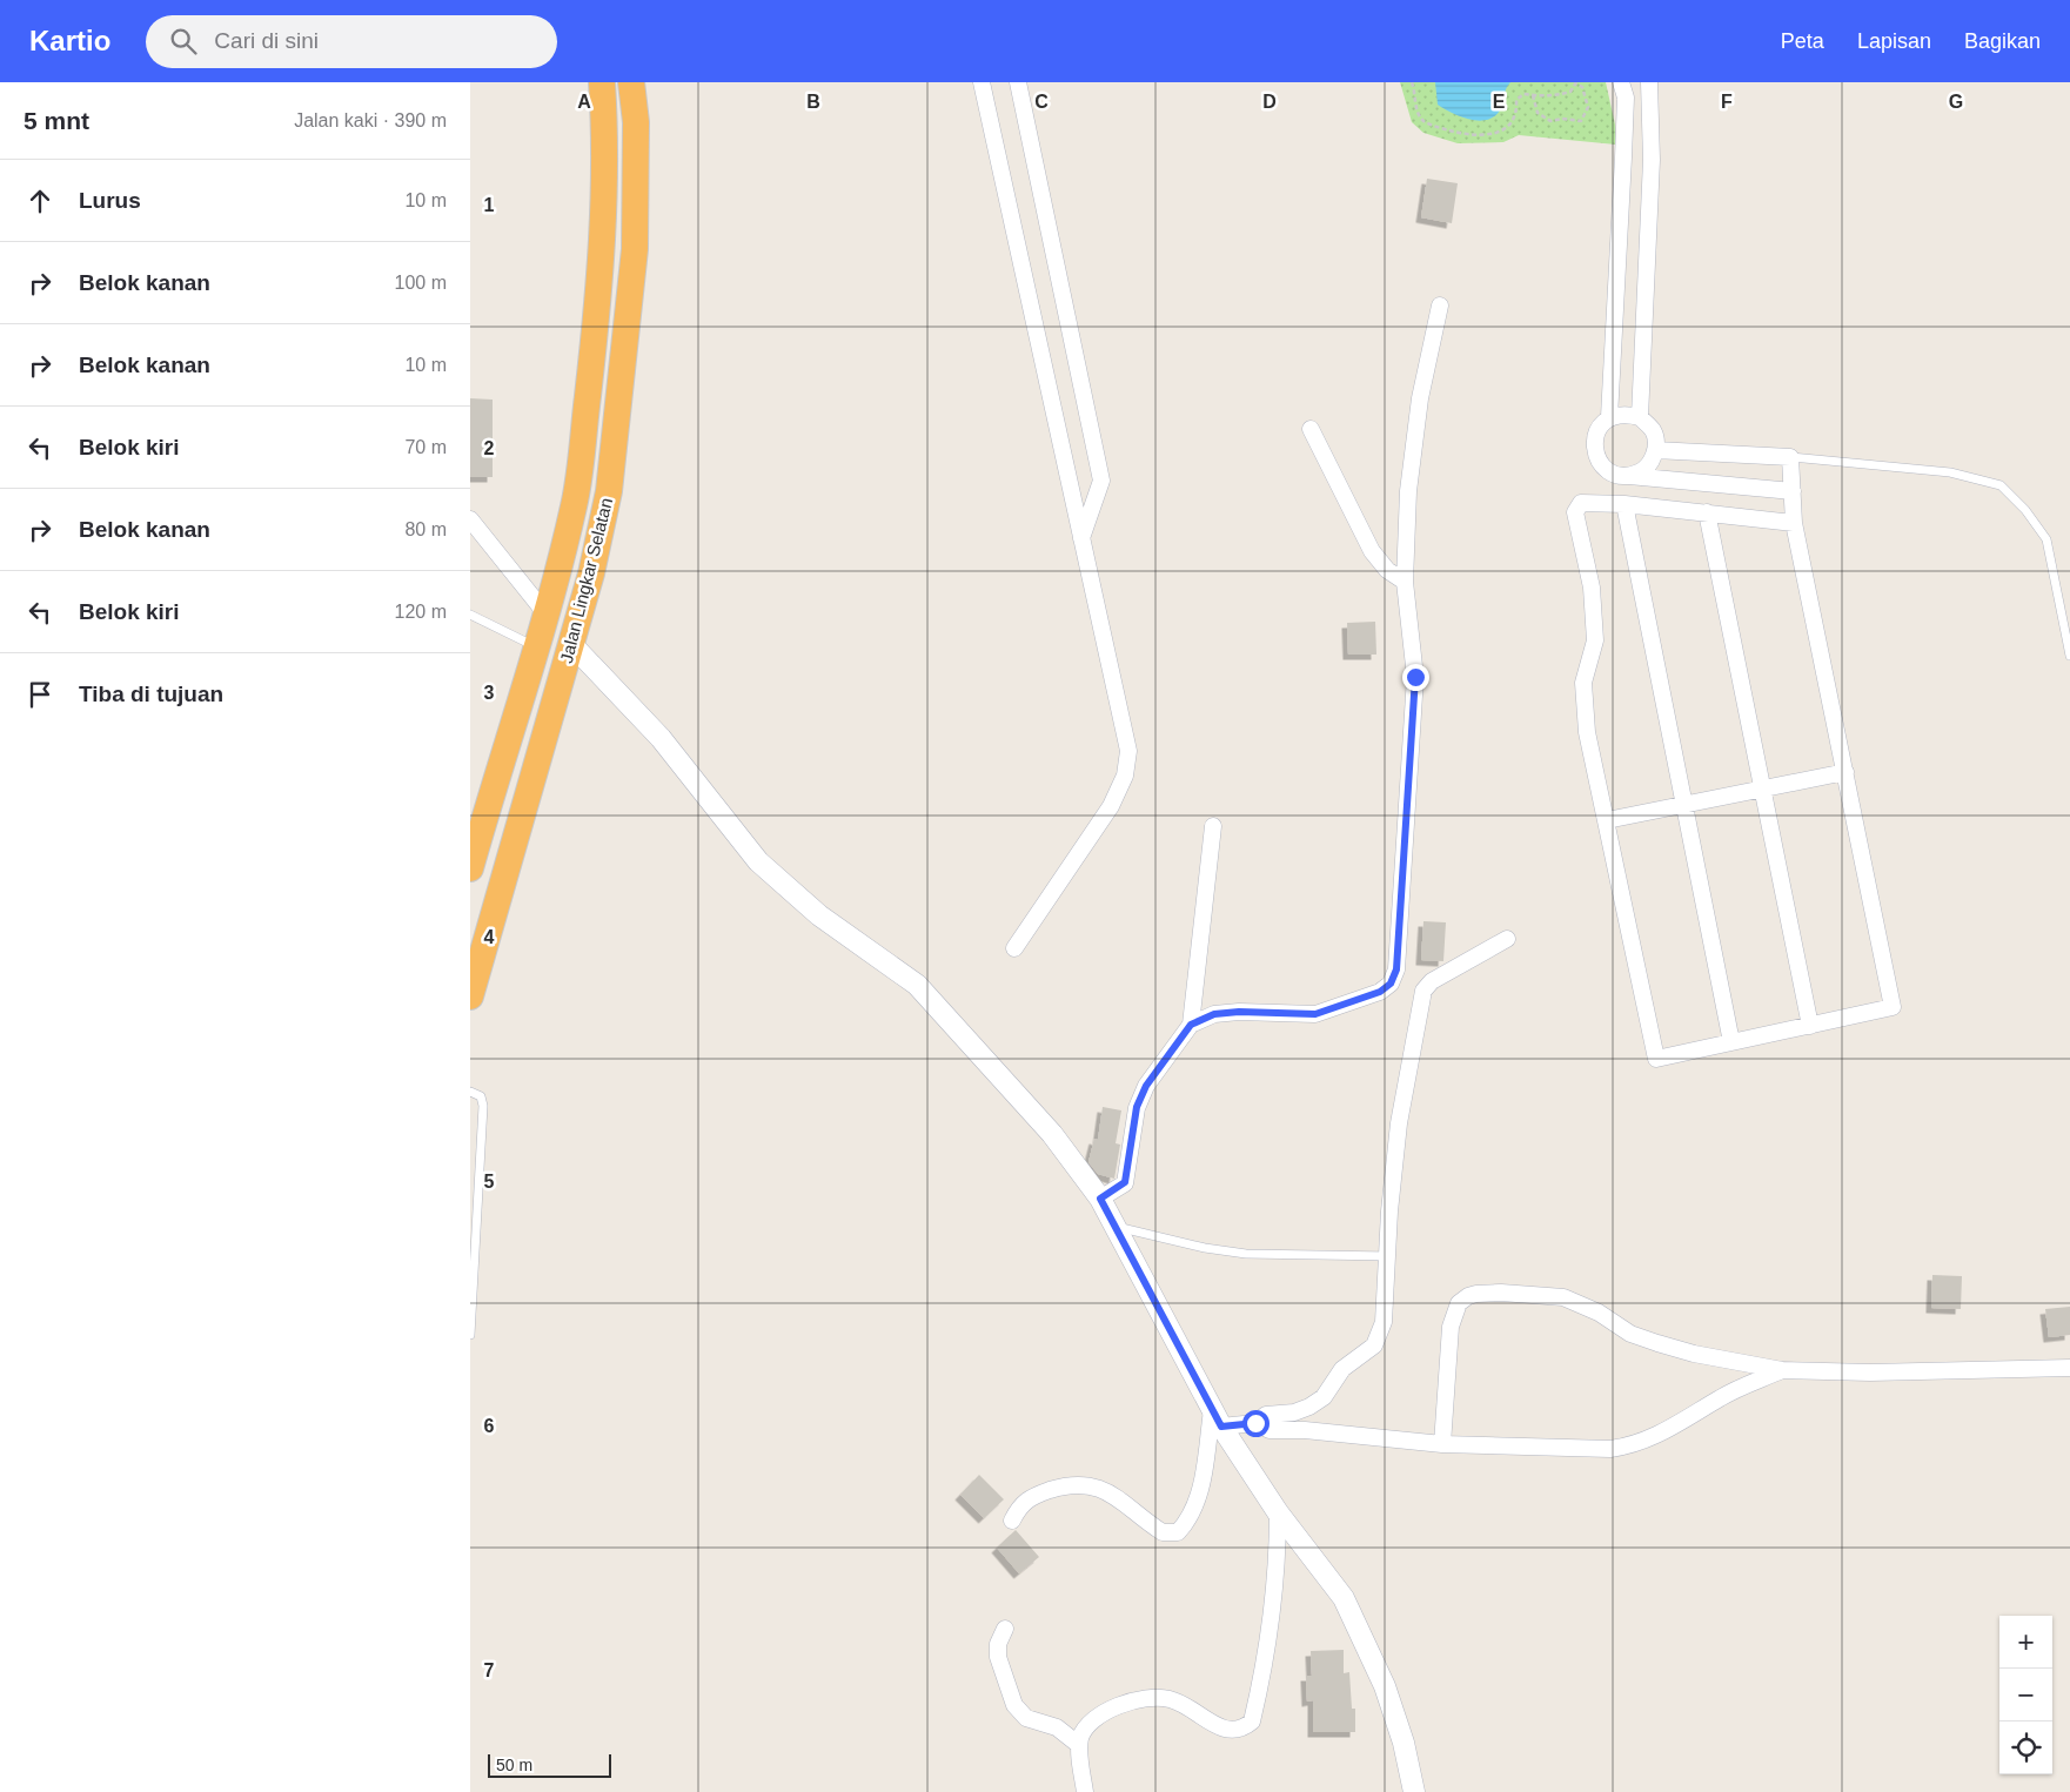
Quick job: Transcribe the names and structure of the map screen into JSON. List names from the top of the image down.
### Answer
{
  "streets": {
    "highway": ["Jalan Lingkar Selatan"]
  },
  "scale_bar": "50 m",
  "page": {
    "header": "Kartio",
    "search": "Cari di sini",
    "nav": ["Peta", "Lapisan", "Bagikan"],
    "heading": ["5 mnt", "Jalan kaki · 390 m"],
    "list": [
      ["Lurus", "10 m"],
      ["Belok kanan", "100 m"],
      ["Belok kanan", "10 m"],
      ["Belok kiri", "70 m"],
      ["Belok kanan", "80 m"],
      ["Belok kiri", "120 m"],
      "Tiba di tujuan"
    ],
    "map_buttons": ["+", "−"],
    "scale": "50 m"
  },
  "grid": {
    "columns": [
      "A",
      "B",
      "C",
      "D",
      "E",
      "F",
      "G"
    ],
    "rows": [
      "1",
      "2",
      "3",
      "4",
      "5",
      "6",
      "7"
    ]
  }
}
